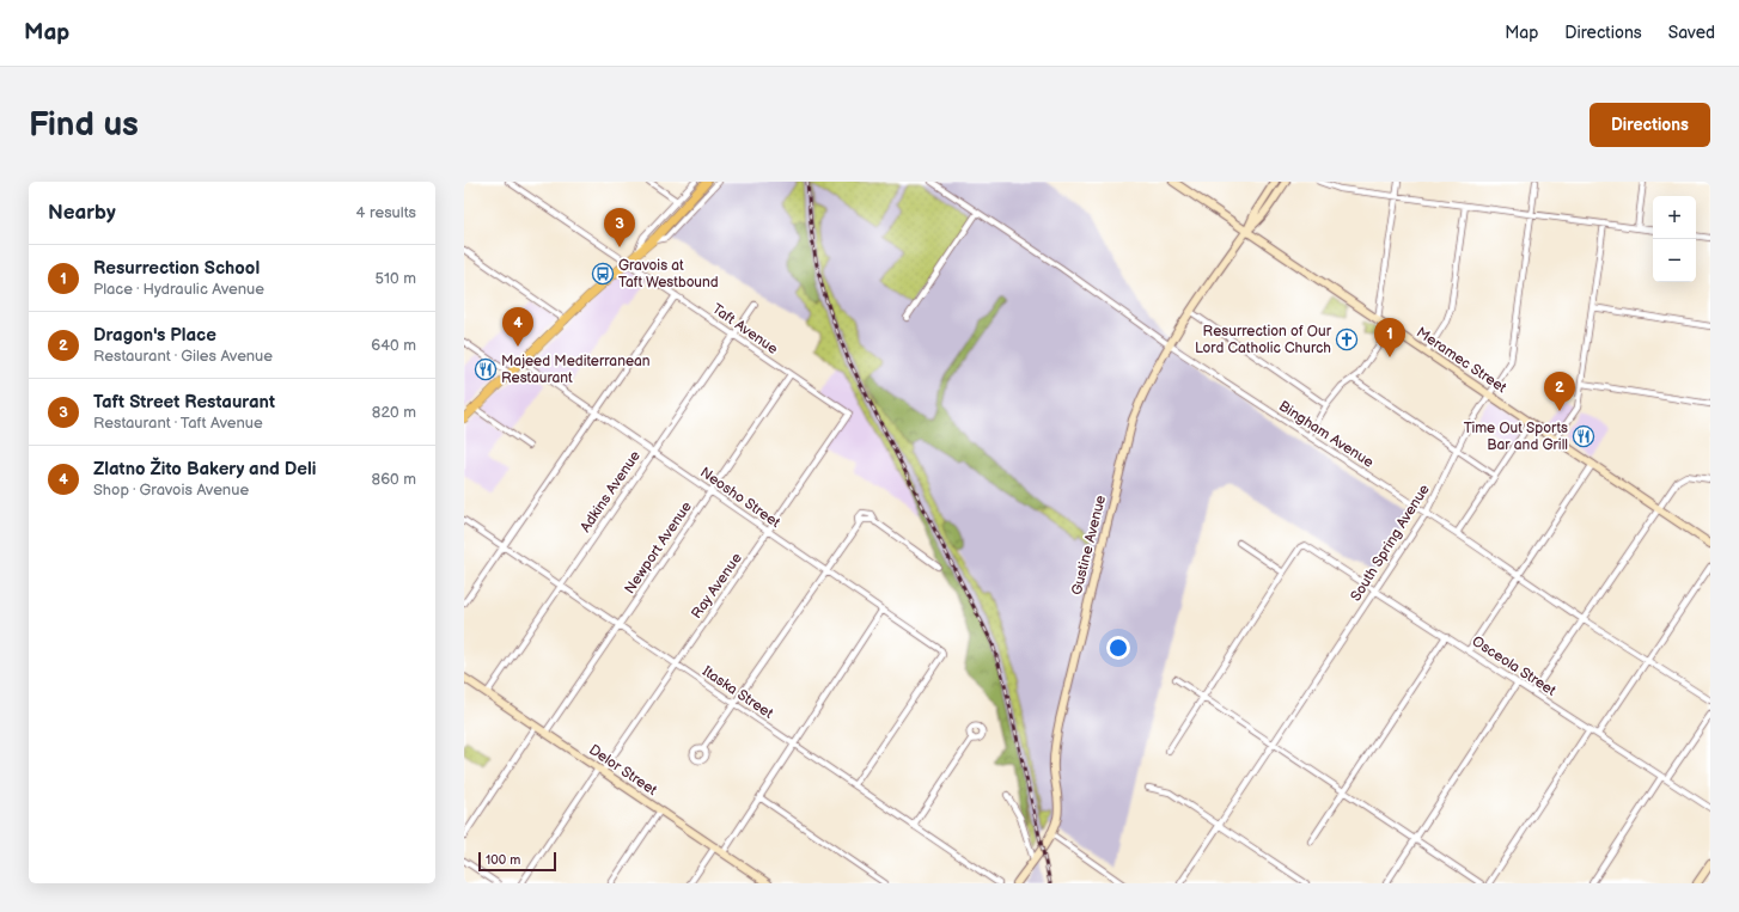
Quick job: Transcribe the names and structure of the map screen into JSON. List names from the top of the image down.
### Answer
{
  "streets": {
    "street": [
      "Taft Avenue",
      "Meramec Street",
      "Bingham Avenue",
      "Adkins Avenue",
      "Neosho Street",
      "South Spring Avenue",
      "Gustine Avenue",
      "Newport Avenue",
      "Ray Avenue",
      "Osceola Street",
      "Itaska Street",
      "Delor Street"
    ]
  },
  "crossings": [
    ["Taft Avenue", "Adkins Avenue"],
    ["Taft Avenue", "Newport Avenue"],
    ["Taft Avenue", "Ray Avenue"],
    ["Meramec Street", "South Spring Avenue"],
    ["Meramec Street", "Gustine Avenue"],
    ["Bingham Avenue", "South Spring Avenue"],
    ["Bingham Avenue", "Gustine Avenue"],
    ["Adkins Avenue", "Neosho Street"],
    ["Adkins Avenue", "Itaska Street"],
    ["Adkins Avenue", "Delor Street"],
    ["Neosho Street", "Newport Avenue"],
    ["Neosho Street", "Ray Avenue"],
    ["Neosho Street", "Itaska Street"],
    ["South Spring Avenue", "Osceola Street"],
    ["Newport Avenue", "Itaska Street"],
    ["Newport Avenue", "Delor Street"],
    ["Ray Avenue", "Itaska Street"],
    ["Ray Avenue", "Delor Street"]
  ],
  "places": {
    "bus stop": ["Gravois at Taft Westbound"],
    "church": ["Resurrection of Our Lord Catholic Church"],
    "restaurant": ["Majeed Mediterranean Restaurant", "Time Out Sports Bar and Grill"]
  },
  "scale_bar": "100 m",
  "page": {
    "header": "Map",
    "nav": ["Map", "Directions", "Saved"],
    "buttons": "Directions",
    "title": "Find us",
    "heading": ["Nearby", "4 results"],
    "map_buttons": ["+", "−"],
    "pins": [
      "3",
      "4",
      "1",
      "2"
    ],
    "list": [
      {
        "mark": "1",
        "name": "Resurrection School",
        "note": "Place · Hydraulic Avenue",
        "value": "510 m"
      },
      {
        "mark": "2",
        "name": "Dragon's Place",
        "note": "Restaurant · Giles Avenue",
        "value": "640 m"
      },
      {
        "mark": "3",
        "name": "Taft Street Restaurant",
        "note": "Restaurant · Taft Avenue",
        "value": "820 m"
      },
      {
        "mark": "4",
        "name": "Zlatno Žito Bakery and Deli",
        "note": "Shop · Gravois Avenue",
        "value": "860 m"
      }
    ],
    "scale": "100 m"
  }
}
